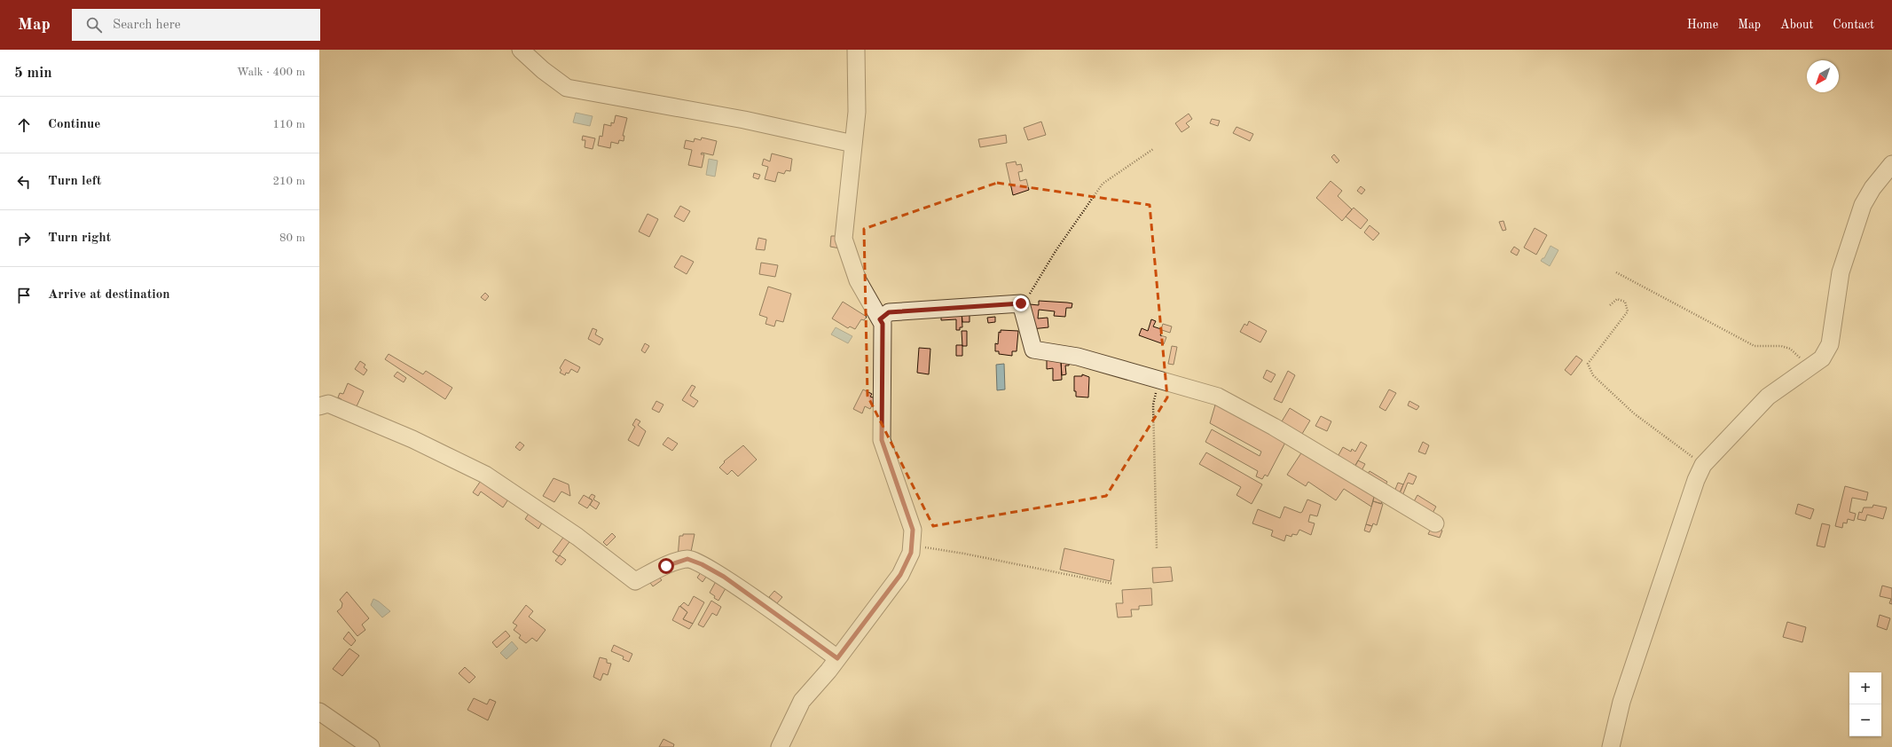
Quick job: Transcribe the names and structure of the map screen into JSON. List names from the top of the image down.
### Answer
{
  "north": "bottom left",
  "page": {
    "header": "Map",
    "search": "Search here",
    "nav": [
      "Home",
      "Map",
      "About",
      "Contact"
    ],
    "heading": ["5 min", "Walk · 400 m"],
    "list": [
      ["Continue", "110 m"],
      ["Turn left", "210 m"],
      ["Turn right", "80 m"],
      "Arrive at destination"
    ],
    "map_buttons": ["+", "−"]
  }
}
